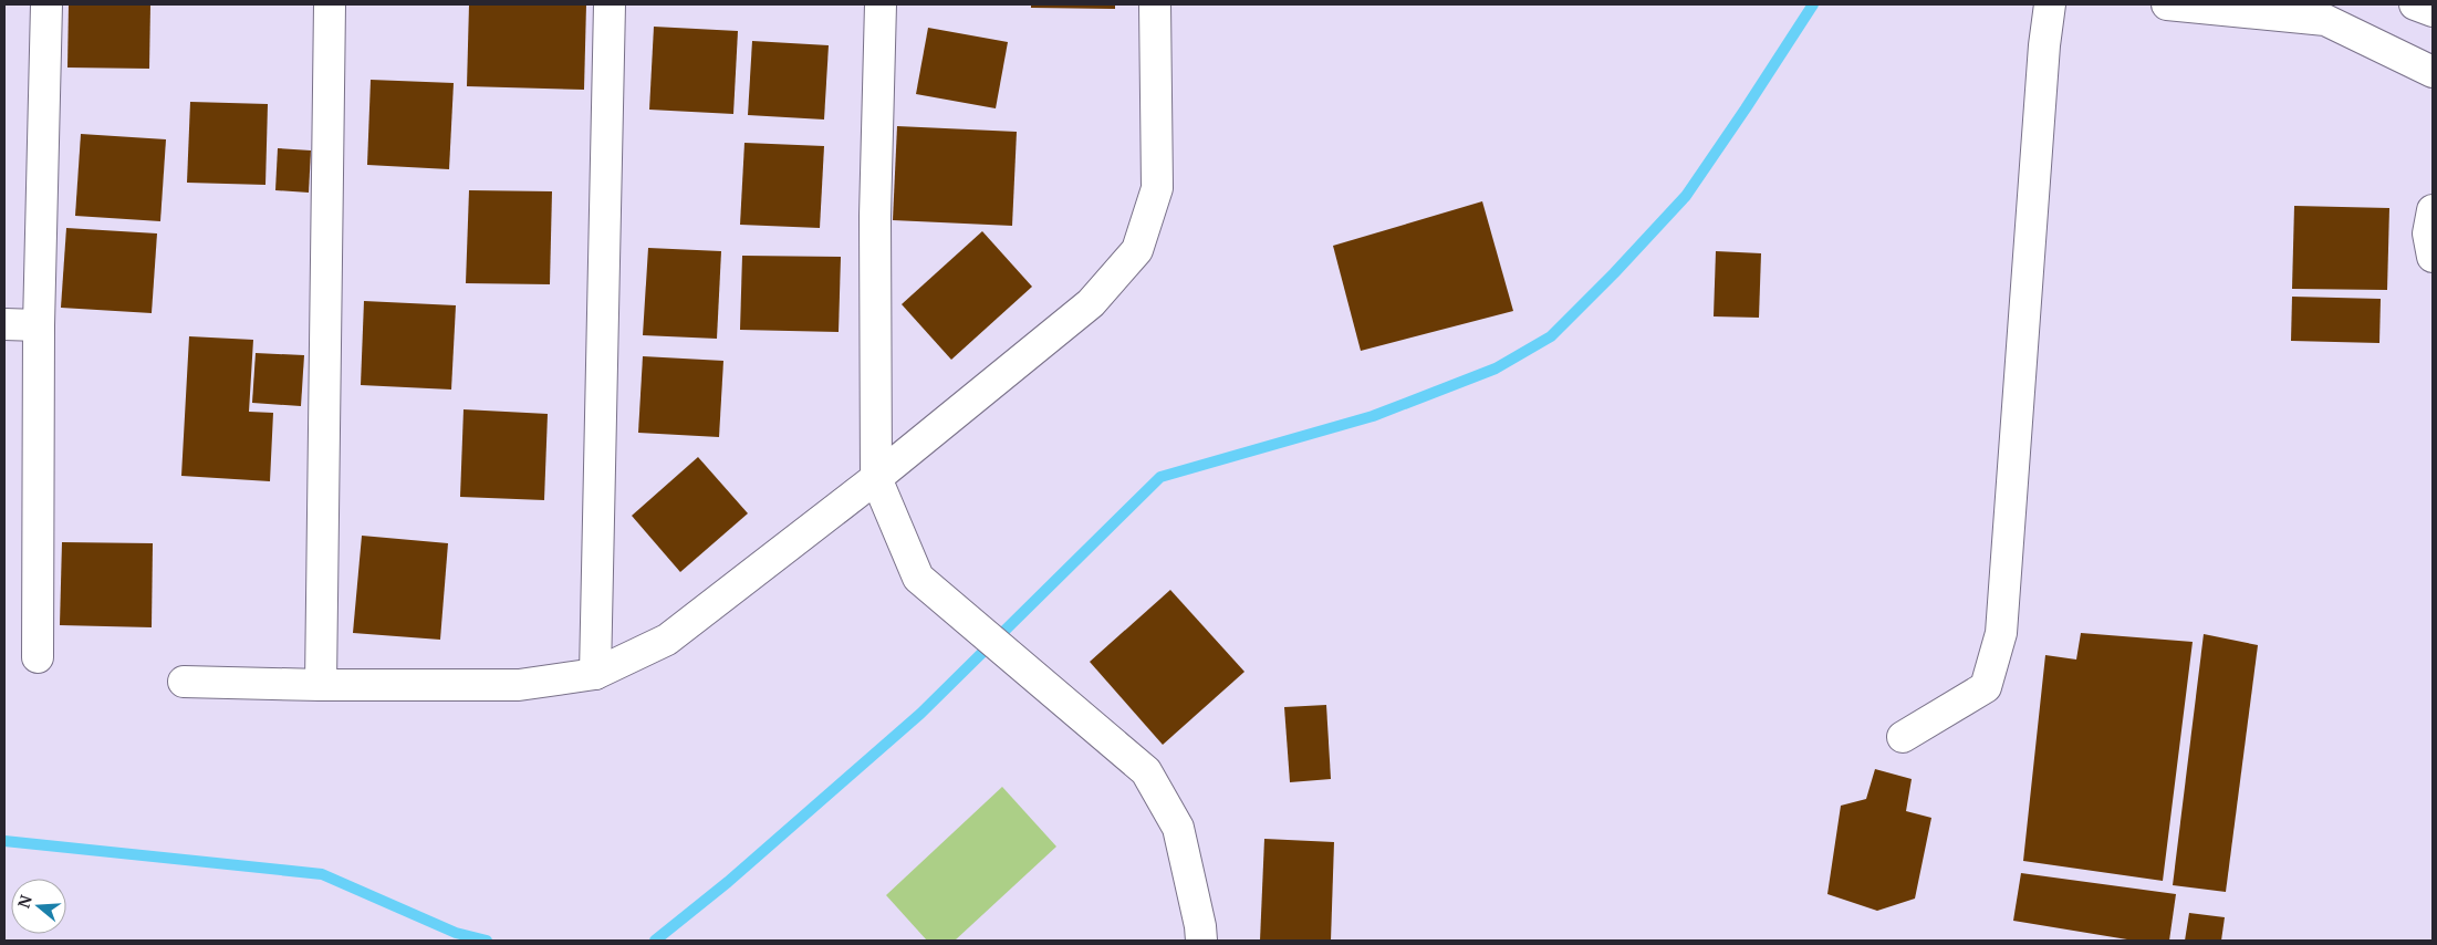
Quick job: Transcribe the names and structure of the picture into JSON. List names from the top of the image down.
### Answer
{
  "north": "left"
}
